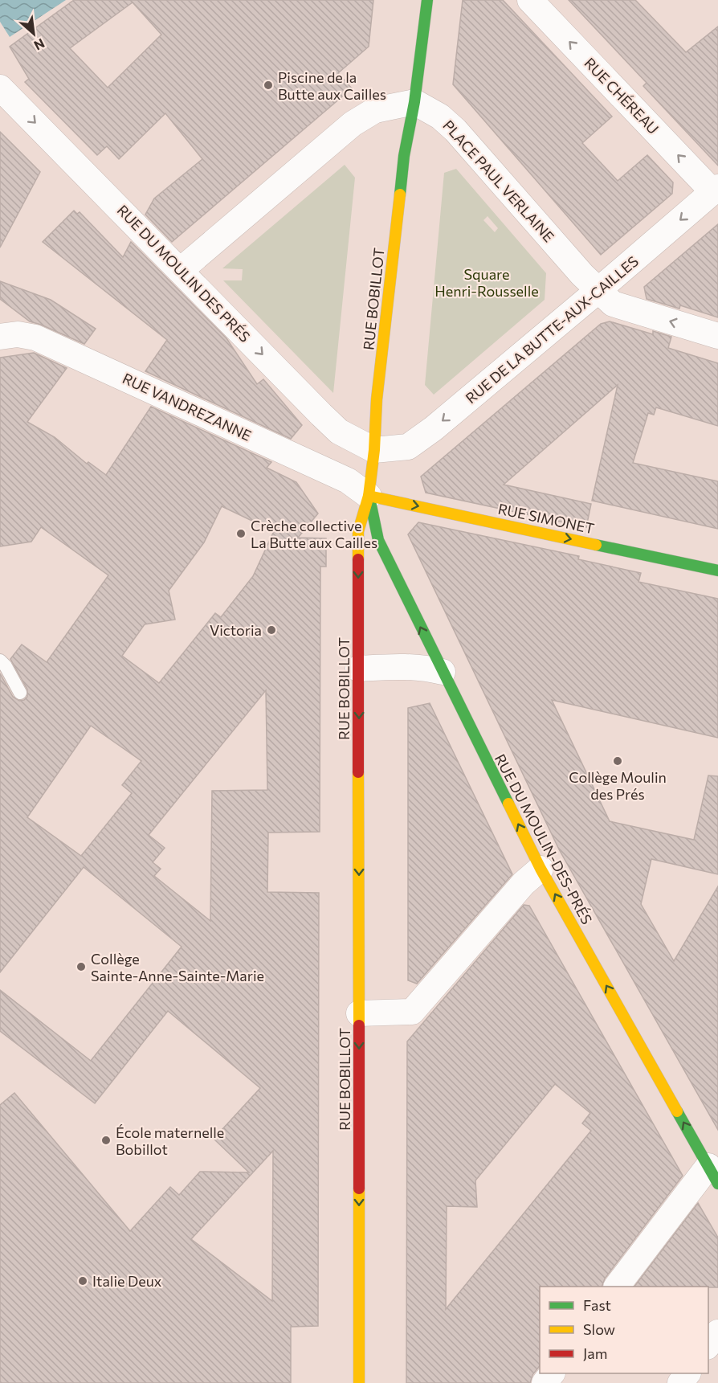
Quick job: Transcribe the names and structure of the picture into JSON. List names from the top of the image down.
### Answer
{
  "streets": {
    "street": [
      "RUE CHÉREAU",
      "PLACE PAUL VERLAINE",
      "RUE DU MOULIN DES PRÉS",
      "RUE BOBILLOT",
      "RUE DE LA BUTTE-AUX-CAILLES",
      "RUE VANDREZANNE",
      "RUE SIMONET",
      "RUE DU MOULIN-DES-PRÉS"
    ]
  },
  "crossings": [
    ["RUE CHÉREAU", "RUE DE LA BUTTE-AUX-CAILLES"],
    ["PLACE PAUL VERLAINE", "RUE BOBILLOT"],
    ["PLACE PAUL VERLAINE", "RUE DE LA BUTTE-AUX-CAILLES"],
    ["RUE DU MOULIN DES PRÉS", "RUE BOBILLOT"],
    ["RUE DU MOULIN DES PRÉS", "RUE DE LA BUTTE-AUX-CAILLES"],
    ["RUE BOBILLOT", "RUE DE LA BUTTE-AUX-CAILLES"],
    ["RUE BOBILLOT", "RUE VANDREZANNE"],
    ["RUE BOBILLOT", "RUE SIMONET"],
    ["RUE BOBILLOT", "RUE DU MOULIN-DES-PRÉS"],
    ["RUE VANDREZANNE", "RUE SIMONET"],
    ["RUE VANDREZANNE", "RUE DU MOULIN-DES-PRÉS"],
    ["RUE SIMONET", "RUE DU MOULIN-DES-PRÉS"]
  ],
  "one_way": [
    "RUE CHÉREAU",
    "RUE DU MOULIN DES PRÉS",
    "RUE BOBILLOT",
    "RUE DE LA BUTTE-AUX-CAILLES",
    "RUE SIMONET",
    "RUE DU MOULIN-DES-PRÉS"
  ],
  "parks": ["Square Henri-Rousselle"],
  "places": [
    "Piscine de la Butte aux Cailles",
    "Crèche collective La Butte aux Cailles",
    "Victoria",
    "Collège Moulin des Prés",
    "Collège Sainte-Anne-Sainte-Marie",
    "École maternelle Bobillot",
    "Italie Deux"
  ],
  "legend": ["Fast", "Slow", "Jam"],
  "north": "bottom right"
}
